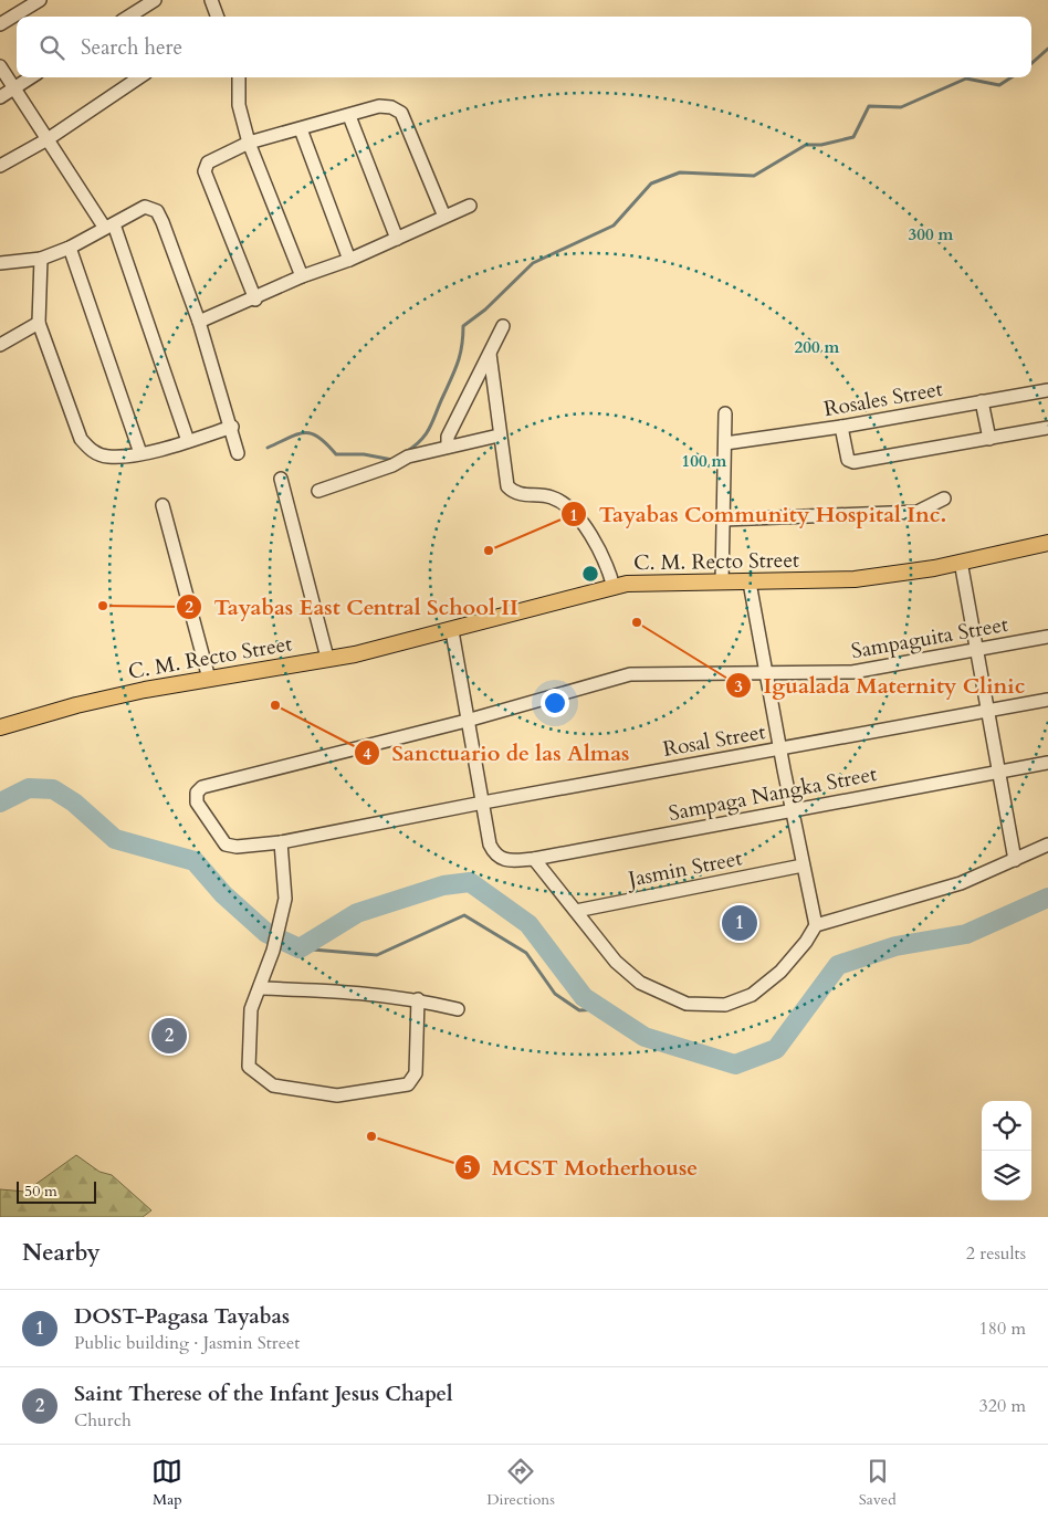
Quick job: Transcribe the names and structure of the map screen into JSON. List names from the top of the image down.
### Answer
{
  "streets": {
    "main road": ["C. M. Recto Street"],
    "street": [
      "Rosales Street",
      "Sampaguita Street",
      "Rosal Street",
      "Sampaga Nangka Street",
      "Jasmin Street"
    ]
  },
  "crossings": [
    ["Sampaguita Street", "Rosal Street"],
    ["Rosal Street", "Sampaga Nangka Street"]
  ],
  "places": [
    "Tayabas Community Hospital Inc.",
    "Tayabas East Central School II",
    "Igualada Maternity Clinic",
    "Sanctuario de las Almas",
    "MCST Motherhouse"
  ],
  "scale_bar": "50 m",
  "page": {
    "search": "Search here",
    "pins": ["1", "2"],
    "scale": "50 m",
    "heading": ["Nearby", "2 results"],
    "list": [
      {
        "mark": "1",
        "name": "DOST-Pagasa Tayabas",
        "note": "Public building · Jasmin Street",
        "value": "180 m"
      },
      {
        "mark": "2",
        "name": "Saint Therese of the Infant Jesus Chapel",
        "note": "Church",
        "value": "320 m"
      }
    ],
    "nav": ["Map", "Directions", "Saved"]
  },
  "rings": ["300 m", "200 m", "100 m"]
}
